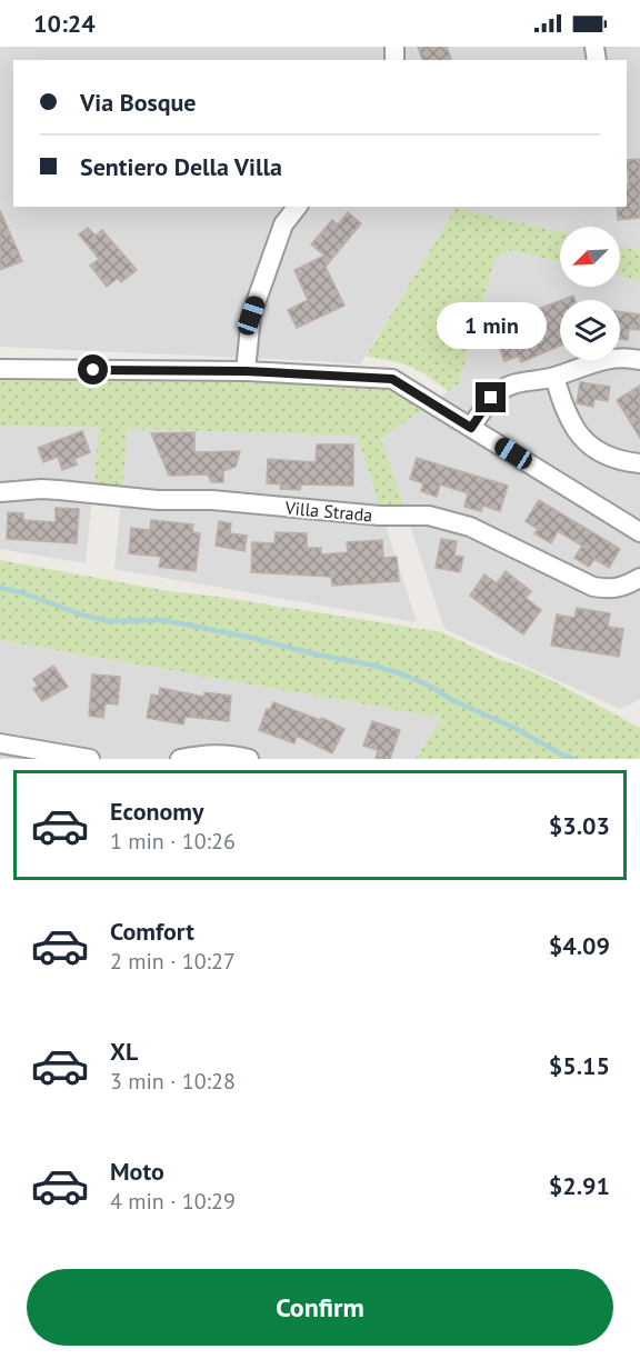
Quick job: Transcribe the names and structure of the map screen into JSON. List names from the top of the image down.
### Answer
{
  "streets": {
    "street": ["Villa Strada"]
  },
  "north": "bottom left",
  "page": {
    "status": "10:24",
    "banner": ["Via Bosque", "Sentiero Della Villa"],
    "bubble": "1 min",
    "list": [
      {
        "name": "Economy",
        "note": "1 min · 10:26",
        "value": "$3.03"
      },
      {
        "name": "Comfort",
        "note": "2 min · 10:27",
        "value": "$4.09"
      },
      {
        "name": "XL",
        "note": "3 min · 10:28",
        "value": "$5.15"
      },
      {
        "name": "Moto",
        "note": "4 min · 10:29",
        "value": "$2.91"
      }
    ],
    "buttons": "Confirm"
  }
}
